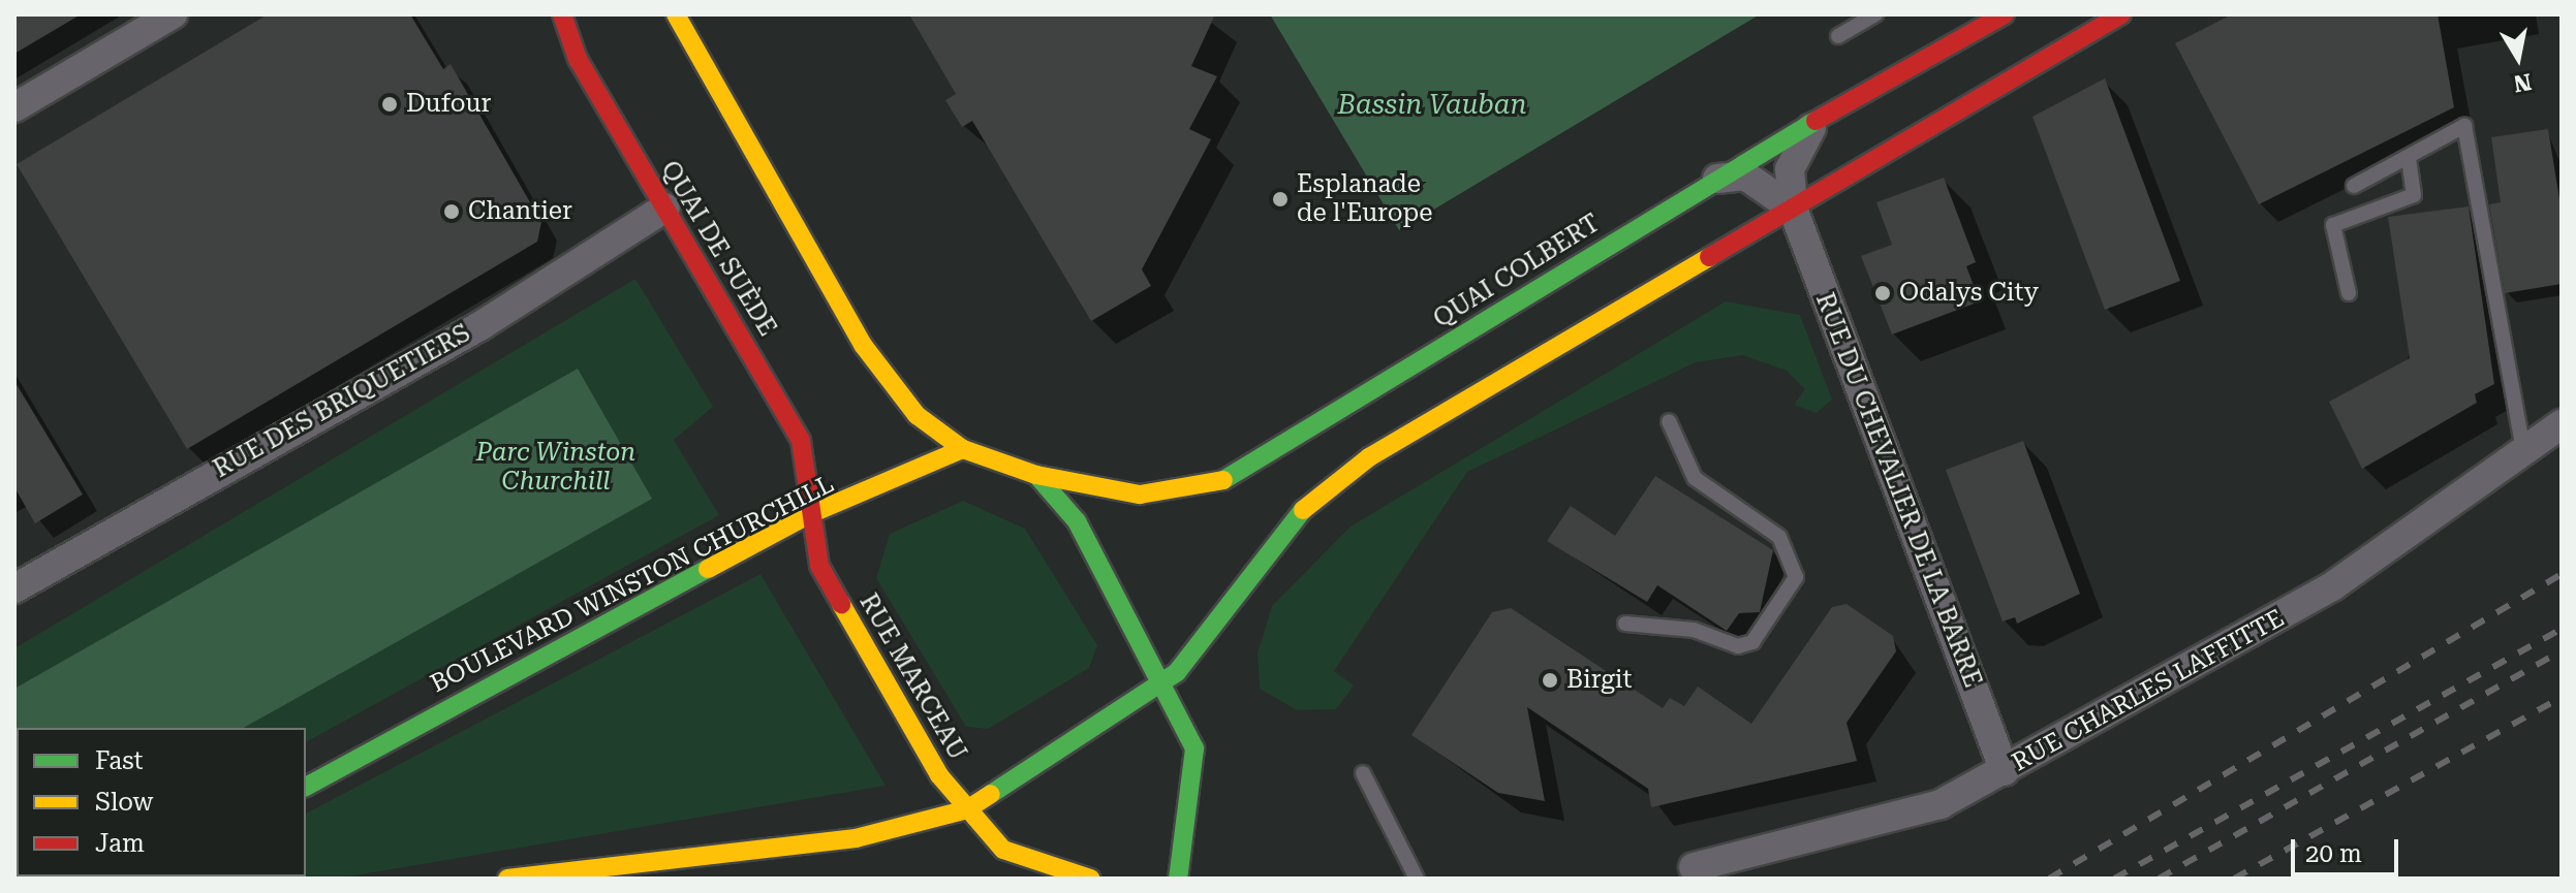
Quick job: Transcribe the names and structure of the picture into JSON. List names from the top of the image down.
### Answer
{
  "streets": {
    "main road": [
      "QUAI DE SUÈDE",
      "QUAI COLBERT",
      "BOULEVARD WINSTON CHURCHILL",
      "RUE MARCEAU"
    ],
    "street": ["RUE DES BRIQUETIERS", "RUE DU CHEVALIER DE LA BARRE", "RUE CHARLES LAFFITTE"]
  },
  "crossings": [
    ["QUAI DE SUÈDE", "RUE DES BRIQUETIERS"],
    ["QUAI DE SUÈDE", "BOULEVARD WINSTON CHURCHILL"],
    ["QUAI DE SUÈDE", "RUE MARCEAU"],
    ["QUAI COLBERT", "RUE DU CHEVALIER DE LA BARRE"],
    ["RUE DU CHEVALIER DE LA BARRE", "RUE CHARLES LAFFITTE"],
    ["BOULEVARD WINSTON CHURCHILL", "RUE MARCEAU"]
  ],
  "water": ["Bassin Vauban"],
  "parks": ["Parc Winston Churchill"],
  "places": [
    "Dufour",
    "Esplanade de l'Europe",
    "Chantier",
    "Odalys City",
    "Birgit"
  ],
  "legend": ["Fast", "Slow", "Jam"],
  "scale_bar": "20 m",
  "north": "bottom"
}
